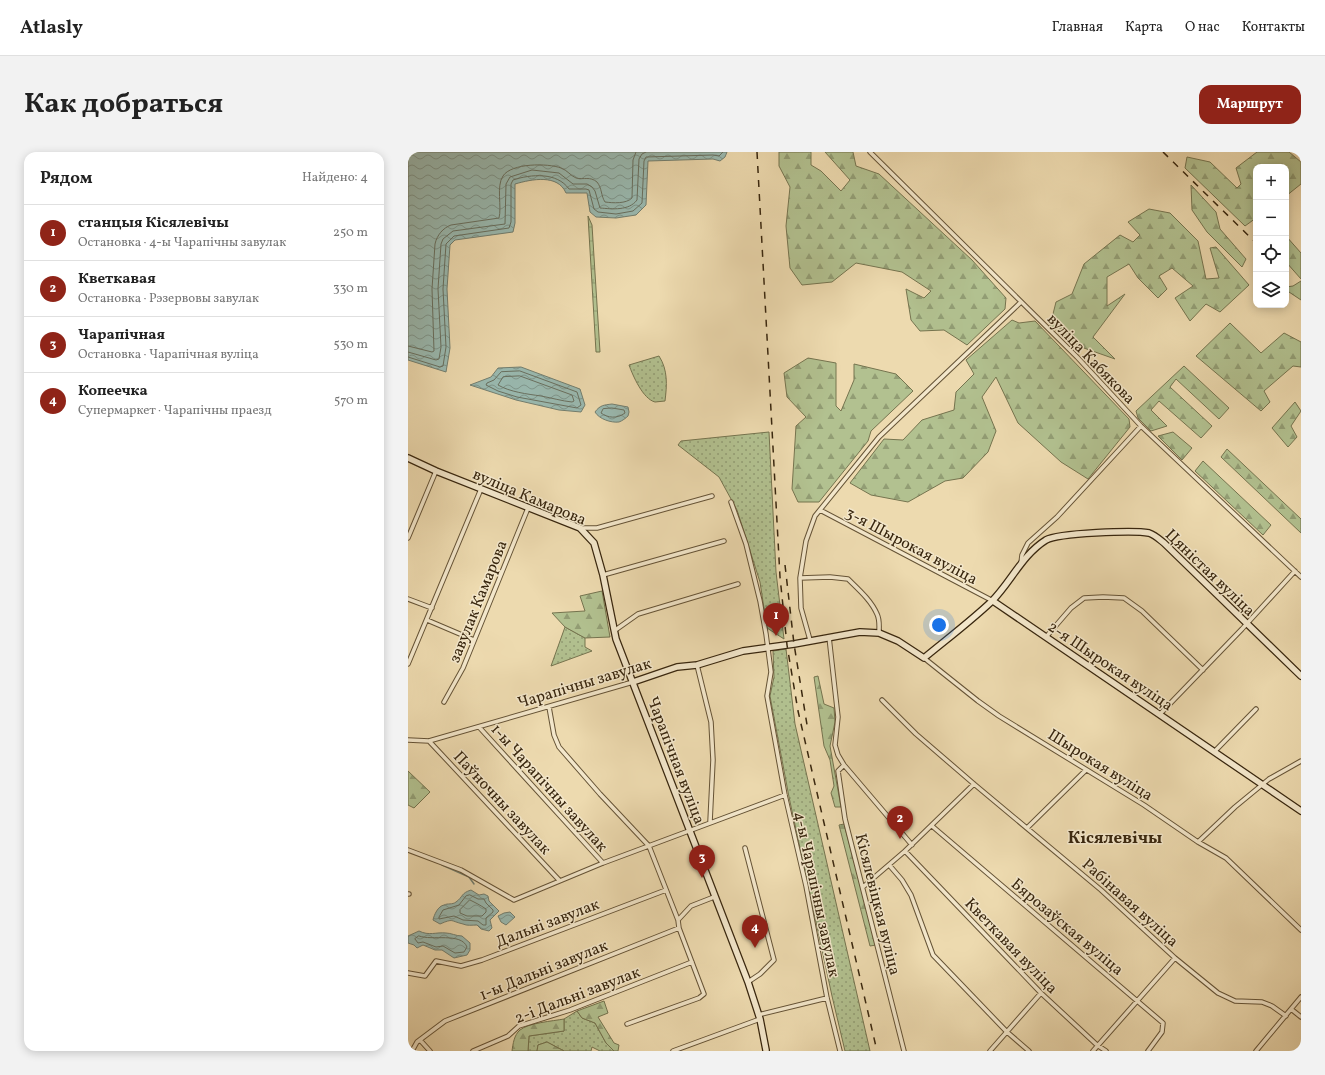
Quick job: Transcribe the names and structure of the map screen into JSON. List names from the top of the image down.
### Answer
{
  "streets": {
    "street": [
      "вуліца Кабякова",
      "вуліца Камарова",
      "3-я Шырокая вуліца",
      "Цяністая вуліца",
      "завулак Камарова",
      "2-я Шырокая вуліца",
      "Чарапічны завулак",
      "Чарапічная вуліца",
      "Шырокая вуліца",
      "1-ы Чарапічны завулак",
      "Паўночны завулак",
      "4-ы Чарапічны завулак",
      "Рабінавая вуліца",
      "Кісялевіцкая вуліца",
      "Дальні завулак",
      "Бярозаўская вуліца",
      "Кветкавая вуліца",
      "1-ы Дальні завулак",
      "2-і Дальні завулак"
    ]
  },
  "crossings": [
    ["вуліца Камарова", "завулак Камарова"],
    ["вуліца Камарова", "Чарапічны завулак"],
    ["вуліца Камарова", "Чарапічная вуліца"],
    ["3-я Шырокая вуліца", "Цяністая вуліца"],
    ["3-я Шырокая вуліца", "2-я Шырокая вуліца"],
    ["Цяністая вуліца", "2-я Шырокая вуліца"],
    ["Цяністая вуліца", "Шырокая вуліца"],
    ["Чарапічны завулак", "Чарапічная вуліца"],
    ["Чарапічны завулак", "Шырокая вуліца"],
    ["Чарапічны завулак", "1-ы Чарапічны завулак"],
    ["Чарапічны завулак", "Паўночны завулак"],
    ["Чарапічны завулак", "4-ы Чарапічны завулак"],
    ["Чарапічная вуліца", "4-ы Чарапічны завулак"],
    ["Шырокая вуліца", "4-ы Чарапічны завулак"],
    ["1-ы Чарапічны завулак", "4-ы Чарапічны завулак"],
    ["Паўночны завулак", "4-ы Чарапічны завулак"]
  ],
  "districts": ["Кісялевічы"],
  "page": {
    "header": "Atlasly",
    "nav": [
      "Главная",
      "Карта",
      "О нас",
      "Контакты"
    ],
    "title": "Как добраться",
    "buttons": "Маршрут",
    "heading": ["Рядом", "Найдено: 4"],
    "map_buttons": ["+", "−"],
    "list": [
      {
        "mark": "1",
        "name": "станцыя Кісялевічы",
        "note": "Остановка · 4-ы Чарапічны завулак",
        "value": "250 m"
      },
      {
        "mark": "2",
        "name": "Кветкавая",
        "note": "Остановка · Рэзервовы завулак",
        "value": "330 m"
      },
      {
        "mark": "3",
        "name": "Чарапічная",
        "note": "Остановка · Чарапічная вуліца",
        "value": "530 m"
      },
      {
        "mark": "4",
        "name": "Копеечка",
        "note": "Супермаркет · Чарапічны праезд",
        "value": "570 m"
      }
    ],
    "pins": [
      "1",
      "2",
      "3",
      "4"
    ]
  }
}
